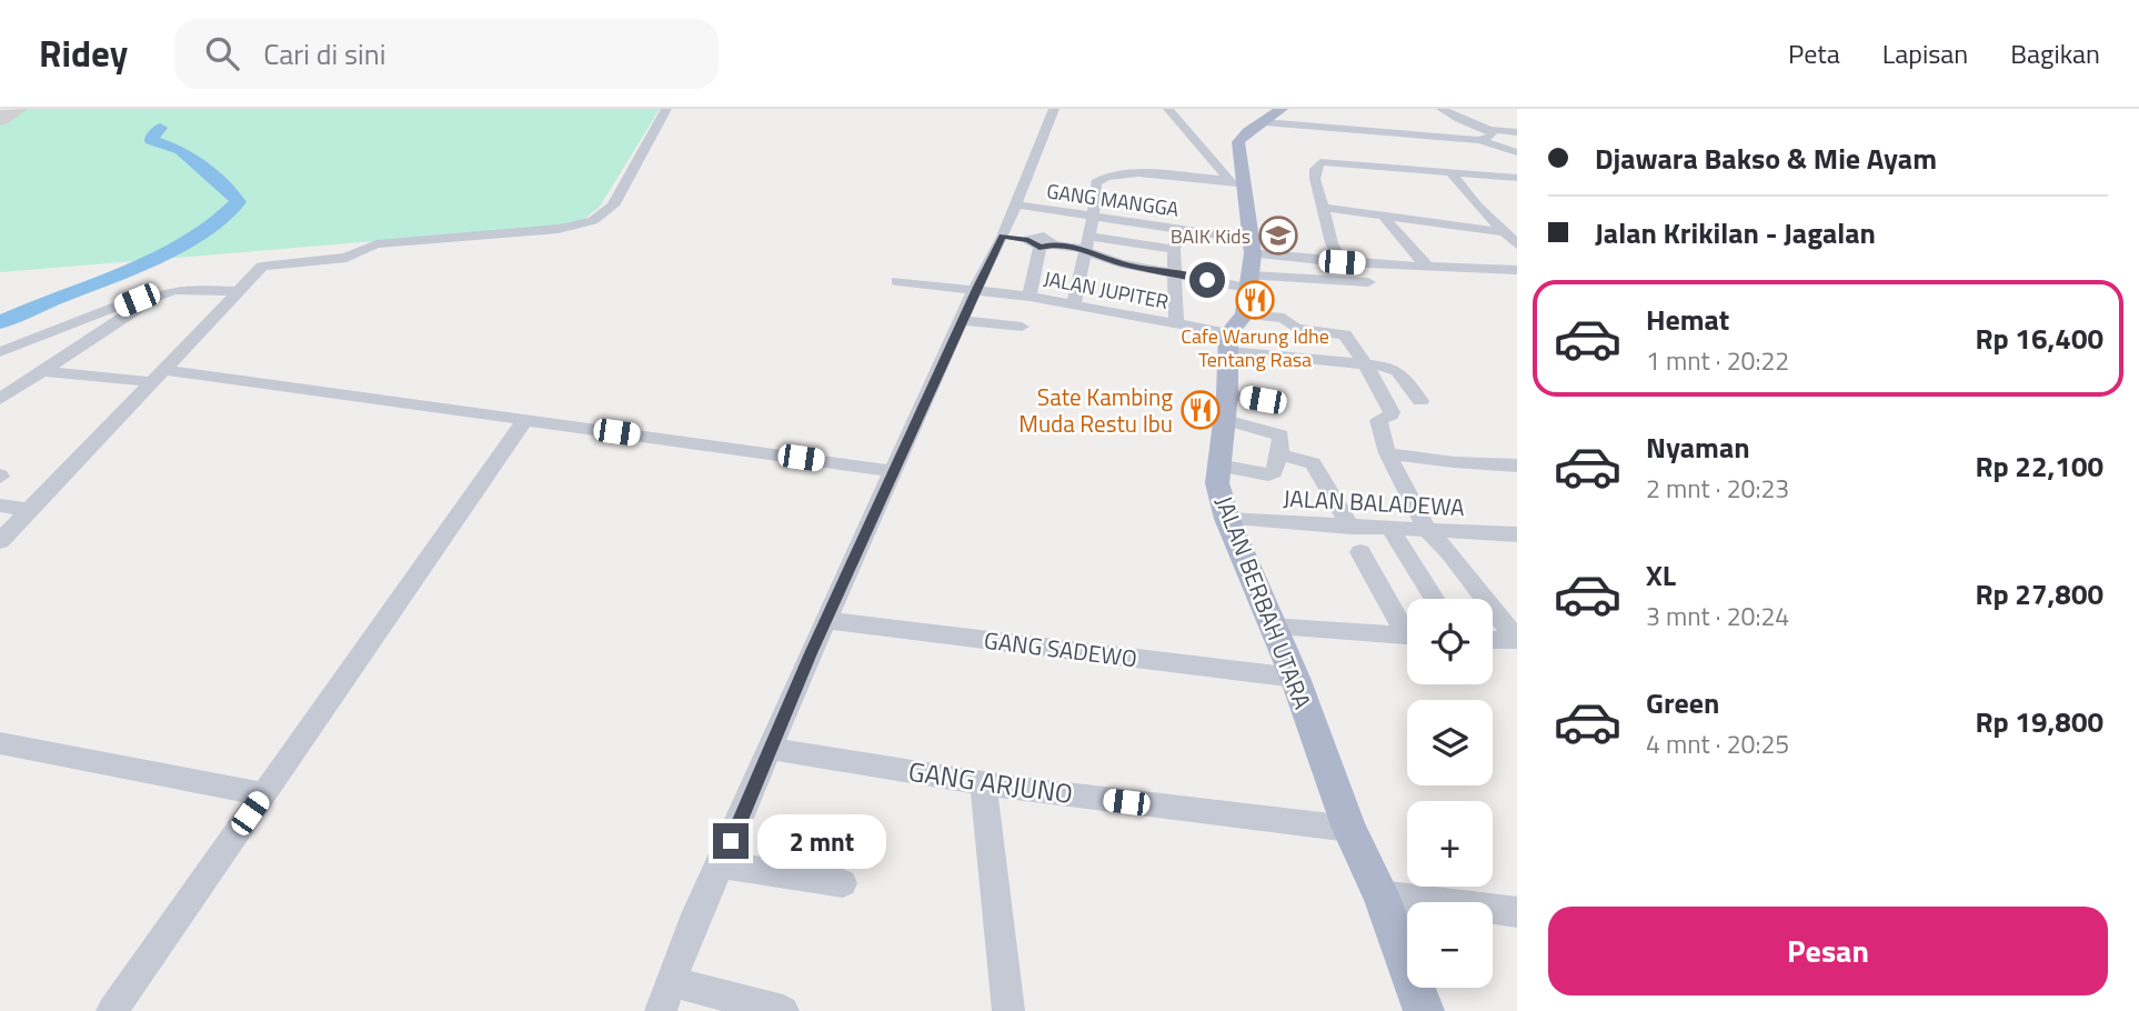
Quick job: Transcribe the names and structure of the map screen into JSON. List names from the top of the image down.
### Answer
{
  "streets": {
    "main road": ["JALAN BERBAH UTARA"],
    "street": [
      "GANG MANGGA",
      "JALAN JUPITER",
      "JALAN BALADEWA",
      "GANG SADEWO",
      "GANG ARJUNO"
    ]
  },
  "crossings": [
    ["GANG MANGGA", "JALAN BERBAH UTARA"],
    ["JALAN JUPITER", "JALAN BERBAH UTARA"],
    ["JALAN BALADEWA", "JALAN BERBAH UTARA"],
    ["JALAN BERBAH UTARA", "GANG SADEWO"],
    ["JALAN BERBAH UTARA", "GANG ARJUNO"]
  ],
  "places": {
    "school or university": ["BAIK Kids"],
    "restaurant": ["Cafe Warung Idhe Tentang Rasa", "Sate Kambing Muda Restu Ibu"]
  },
  "page": {
    "header": "Ridey",
    "search": "Cari di sini",
    "nav": ["Peta", "Lapisan", "Bagikan"],
    "banner": ["Djawara Bakso & Mie Ayam", "Jalan Krikilan - Jagalan"],
    "list": [
      {
        "name": "Hemat",
        "note": "1 mnt · 20:22",
        "value": "Rp 16,400"
      },
      {
        "name": "Nyaman",
        "note": "2 mnt · 20:23",
        "value": "Rp 22,100"
      },
      {
        "name": "XL",
        "note": "3 mnt · 20:24",
        "value": "Rp 27,800"
      },
      {
        "name": "Green",
        "note": "4 mnt · 20:25",
        "value": "Rp 19,800"
      }
    ],
    "map_buttons": ["+", "−"],
    "bubble": "2 mnt",
    "buttons": "Pesan"
  }
}
